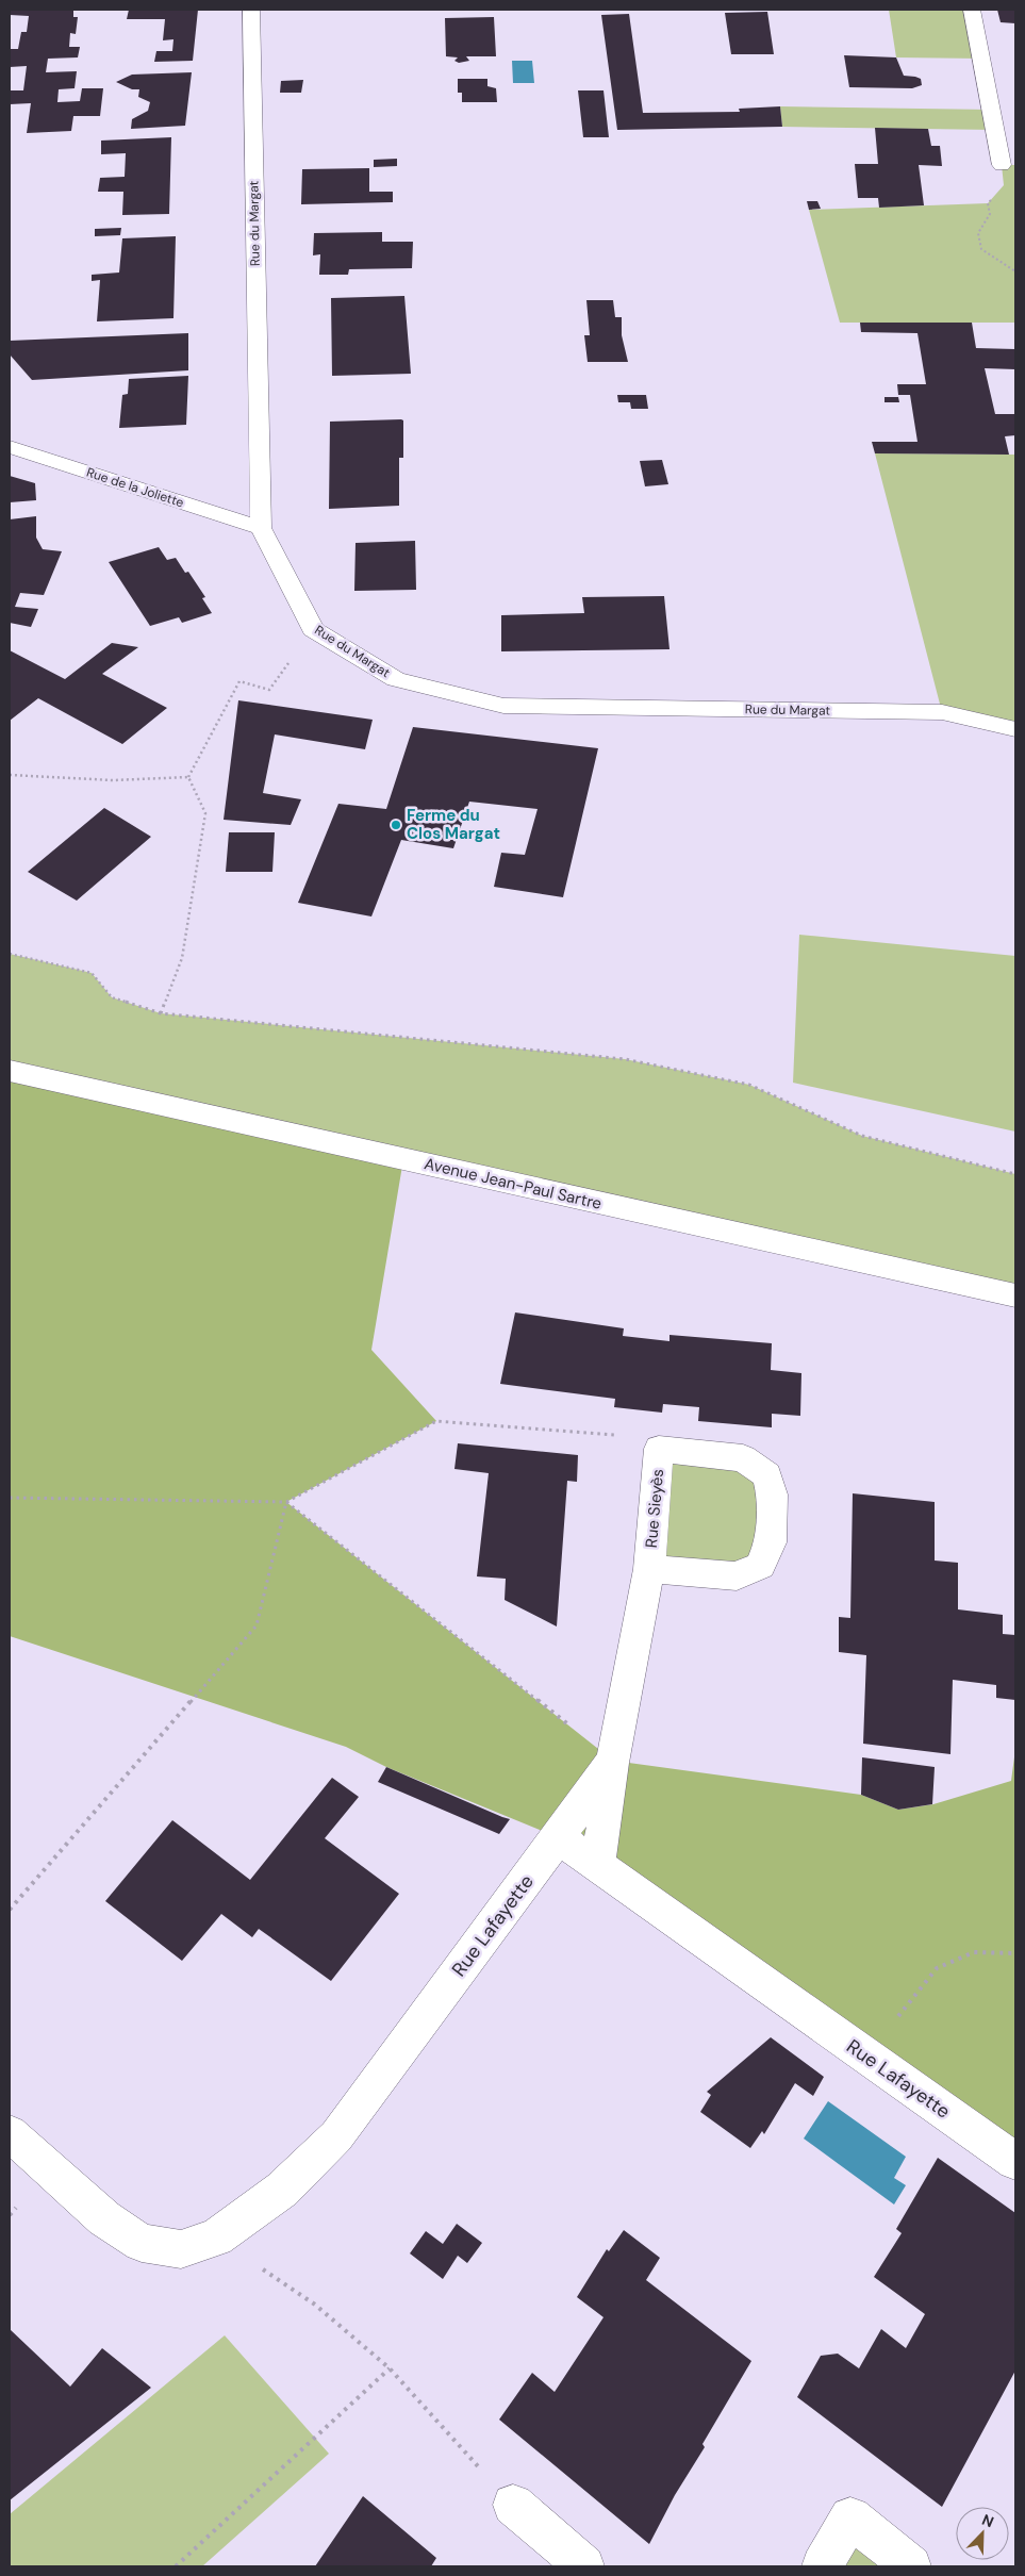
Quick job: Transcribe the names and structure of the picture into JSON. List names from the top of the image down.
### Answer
{
  "streets": {
    "street": [
      "Rue du Margat",
      "Rue de la Joliette",
      "Avenue Jean-Paul Sartre",
      "Rue Sieyès",
      "Rue Lafayette"
    ]
  },
  "crossings": [
    ["Rue du Margat", "Rue de la Joliette"],
    ["Rue Sieyès", "Rue Lafayette"]
  ],
  "places": ["Ferme du Clos Margat"],
  "north": "top right"
}
